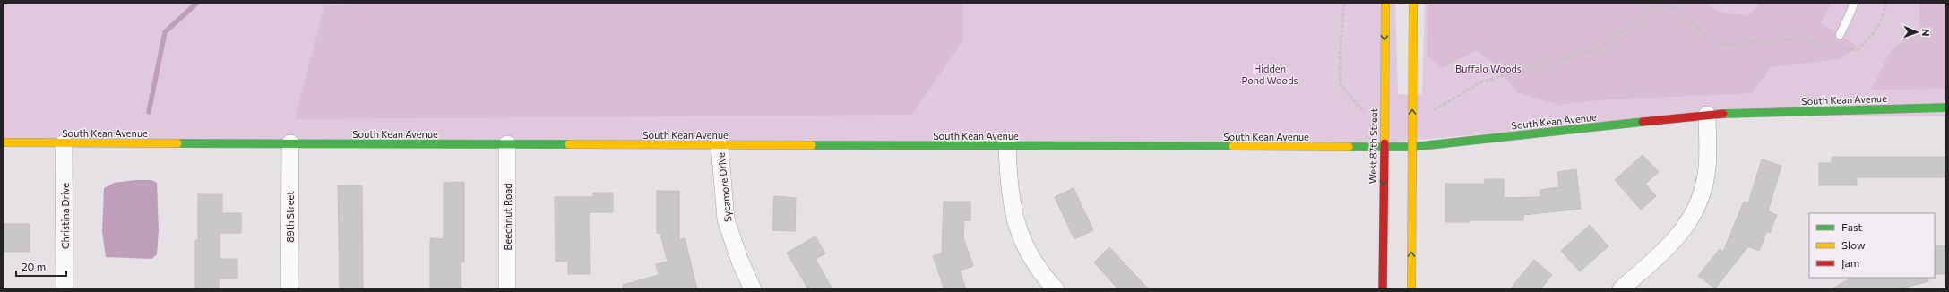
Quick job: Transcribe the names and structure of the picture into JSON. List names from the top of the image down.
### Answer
{
  "streets": {
    "street": [
      "South Kean Avenue",
      "West 87th Street",
      "Sycamore Drive",
      "Christina Drive",
      "89th Street",
      "Beechnut Road"
    ]
  },
  "crossings": [
    ["South Kean Avenue", "West 87th Street"],
    ["South Kean Avenue", "Sycamore Drive"],
    ["South Kean Avenue", "Christina Drive"],
    ["South Kean Avenue", "89th Street"],
    ["South Kean Avenue", "Beechnut Road"]
  ],
  "parks": ["Hidden Pond Woods", "Buffalo Woods"],
  "legend": ["Fast", "Slow", "Jam"],
  "scale_bar": "20 m",
  "north": "right"
}
